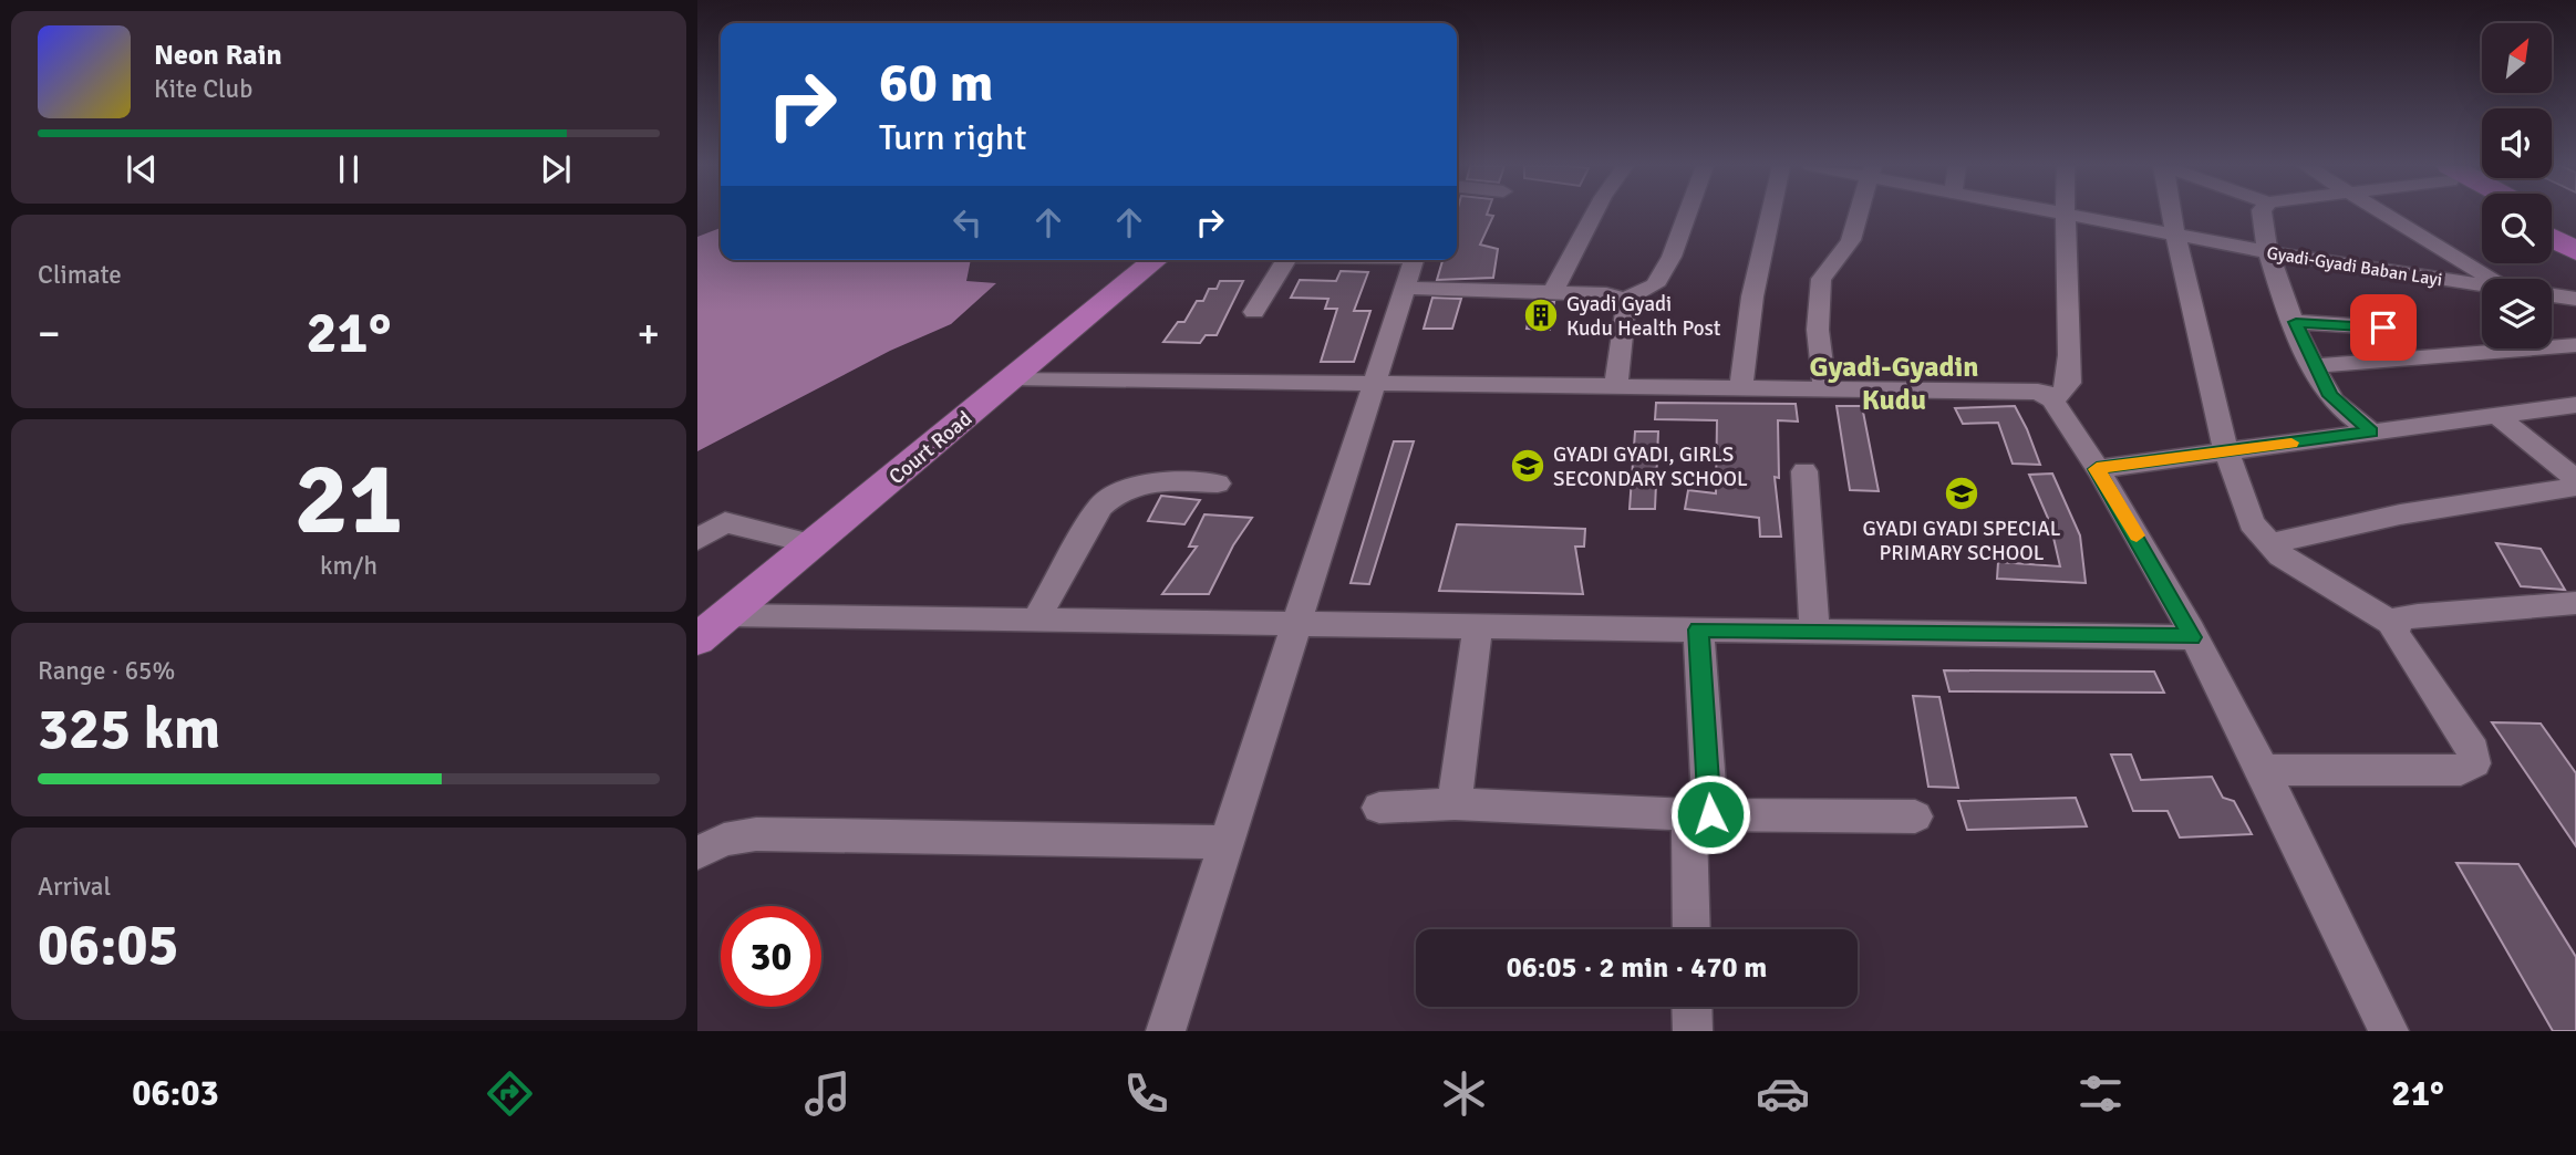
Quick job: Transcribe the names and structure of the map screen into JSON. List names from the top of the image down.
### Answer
{
  "streets": {
    "main road": ["Court Road"],
    "street": ["Gyadi-Gyadi Baban Layi"]
  },
  "districts": ["Gyadi-Gyadin Kudu"],
  "places": {
    "building": ["Gyadi Gyadi Kudu Health Post"],
    "school or university": ["GYADI GYADI, GIRLS SECONDARY SCHOOL", "GYADI GYADI SPECIAL PRIMARY SCHOOL"]
  },
  "north": "top right",
  "page": {
    "turn": ["60 m", "Turn right"],
    "song": ["Neon Rain", "Kite Club"],
    "tile": [
      "Climate",
      ["21", "km/h"],
      ["Range · 65%", "325 km"],
      ["Arrival", "06:05"]
    ],
    "heat": ["−", "21°", "+"],
    "limit": "30",
    "trip": "06:05 · 2 min · 470 m",
    "tabs": ["06:03", "21°"]
  }
}
